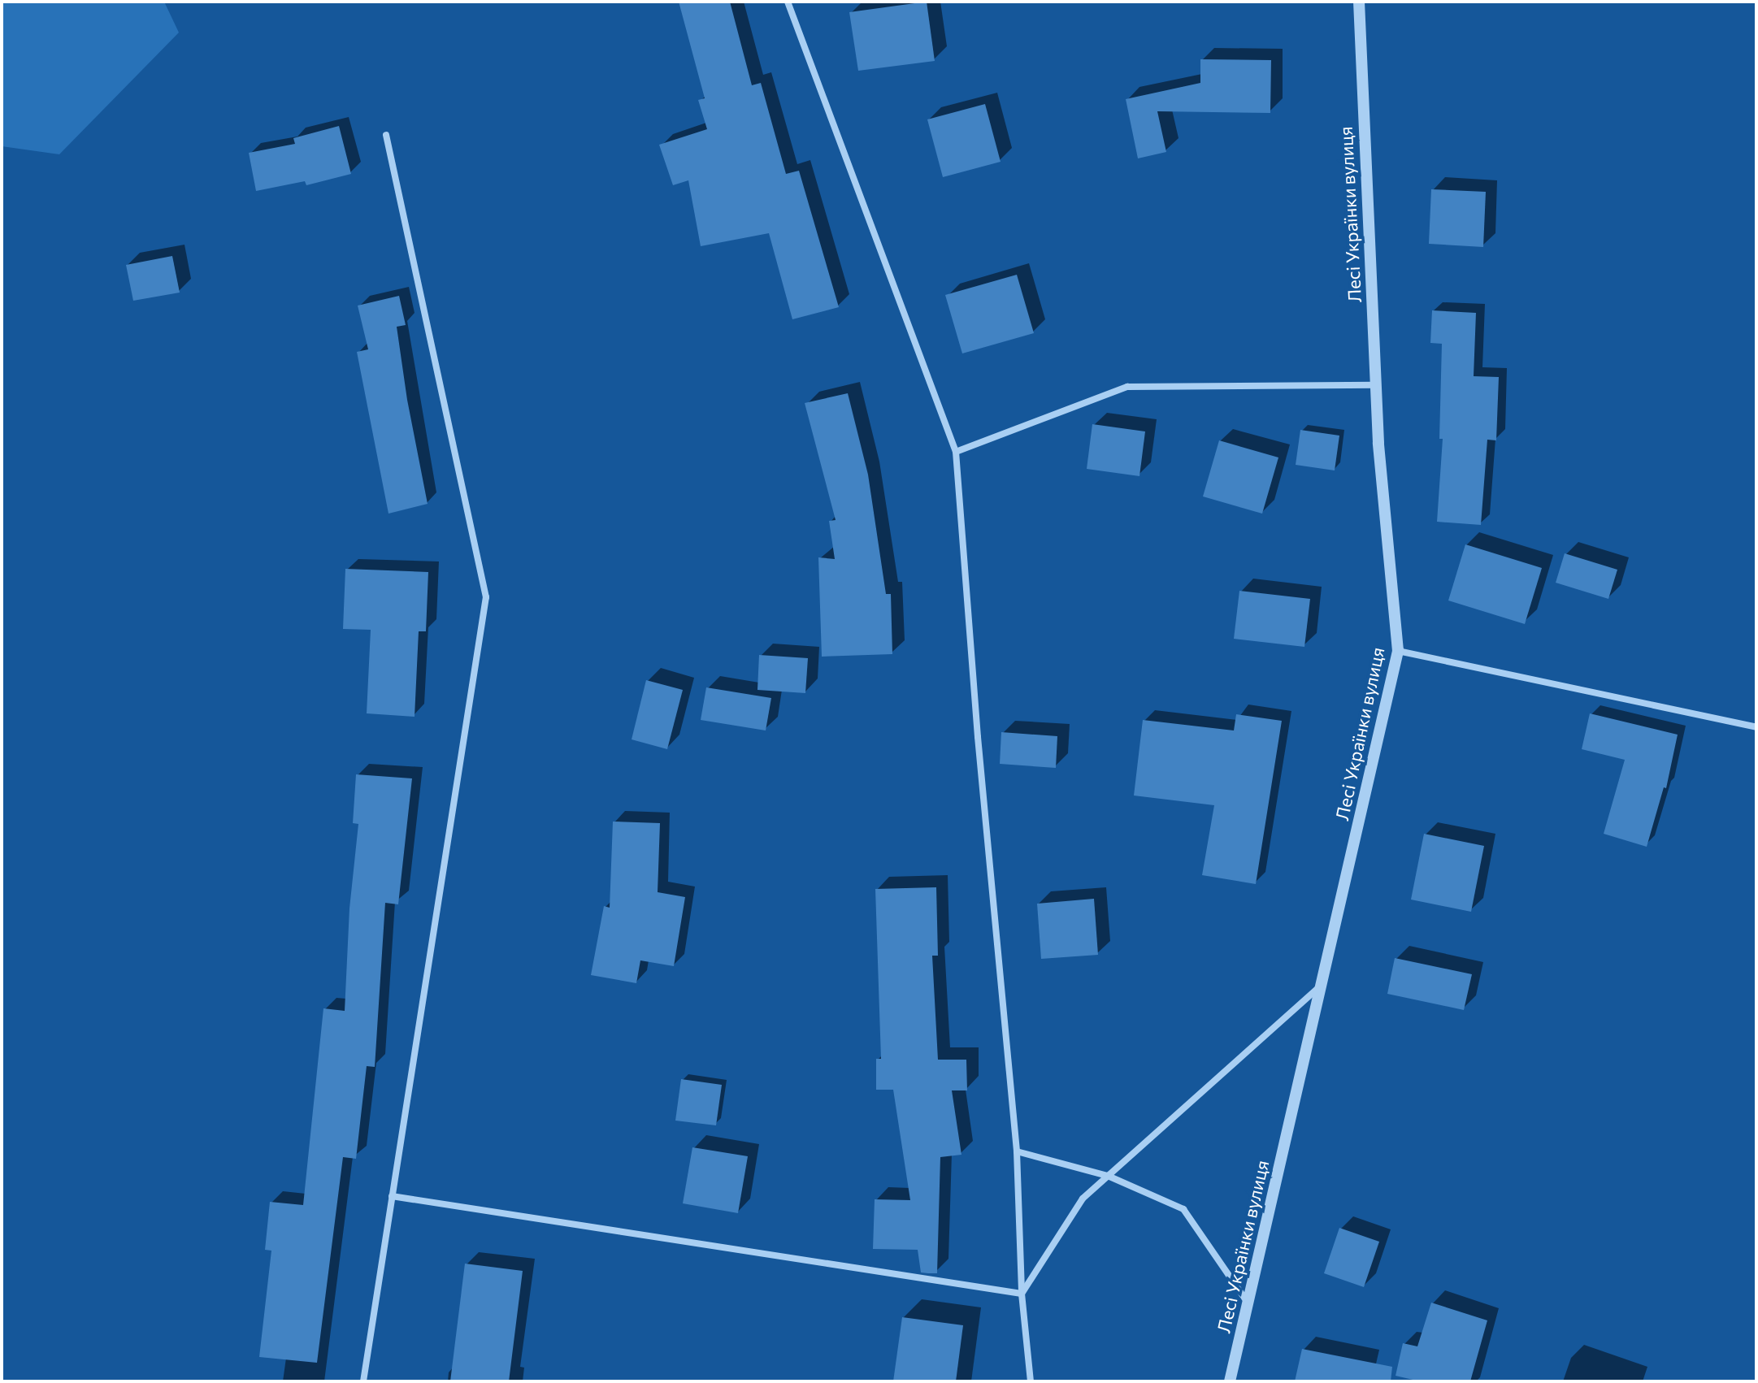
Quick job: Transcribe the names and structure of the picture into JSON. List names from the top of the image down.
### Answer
{
  "streets": {
    "street": ["Лесі Українки вулиця"]
  }
}
